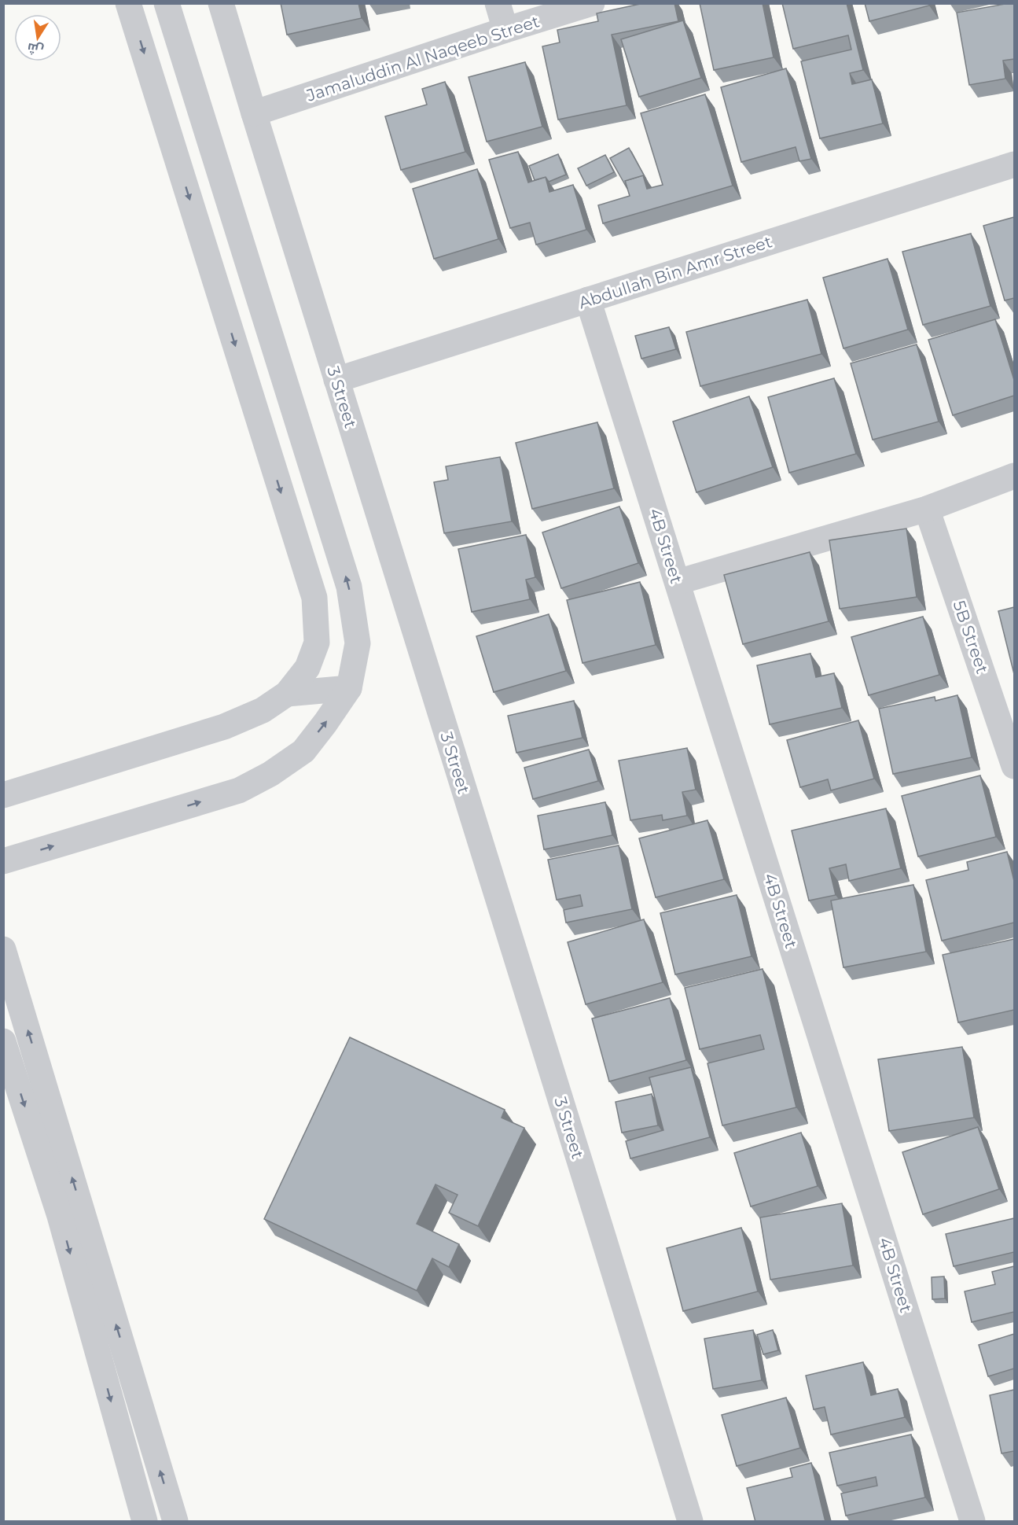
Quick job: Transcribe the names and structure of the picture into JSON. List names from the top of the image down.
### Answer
{
  "streets": {
    "street": [
      "Jamaluddin Al Naqeeb Street",
      "Abdullah Bin Amr Street",
      "3 Street",
      "4B Street",
      "5B Street"
    ]
  },
  "crossings": [
    ["Jamaluddin Al Naqeeb Street", "3 Street"],
    ["Abdullah Bin Amr Street", "3 Street"],
    ["Abdullah Bin Amr Street", "4B Street"]
  ],
  "north": "bottom"
}
